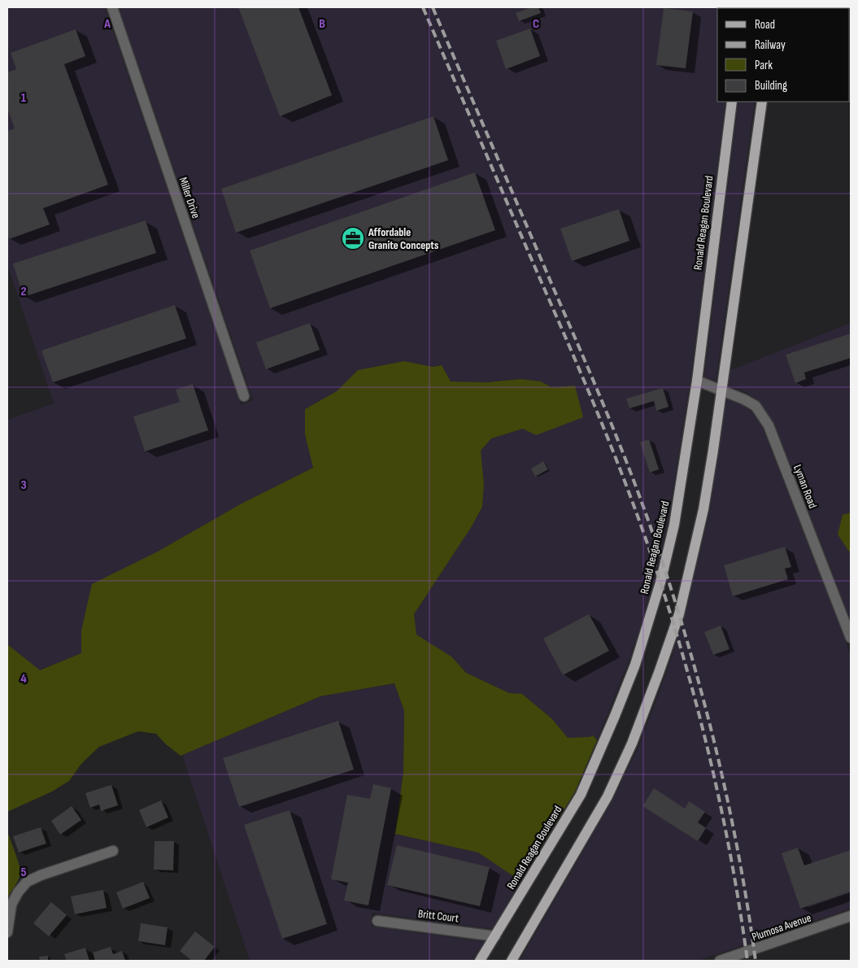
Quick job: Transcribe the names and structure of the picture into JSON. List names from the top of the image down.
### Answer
{
  "streets": {
    "main road": ["Ronald Reagan Boulevard"],
    "street": [
      "Miller Drive",
      "Lyman Road",
      "Britt Court",
      "Plumosa Avenue"
    ]
  },
  "crossings": [
    ["Ronald Reagan Boulevard", "Lyman Road"],
    ["Ronald Reagan Boulevard", "Britt Court"]
  ],
  "places": {
    "office": ["Affordable Granite Concepts"]
  },
  "legend": [
    "Road",
    "Railway",
    "Park",
    "Building"
  ],
  "grid": {
    "columns": ["A", "B", "C"],
    "rows": [
      "1",
      "2",
      "3",
      "4",
      "5"
    ]
  }
}
